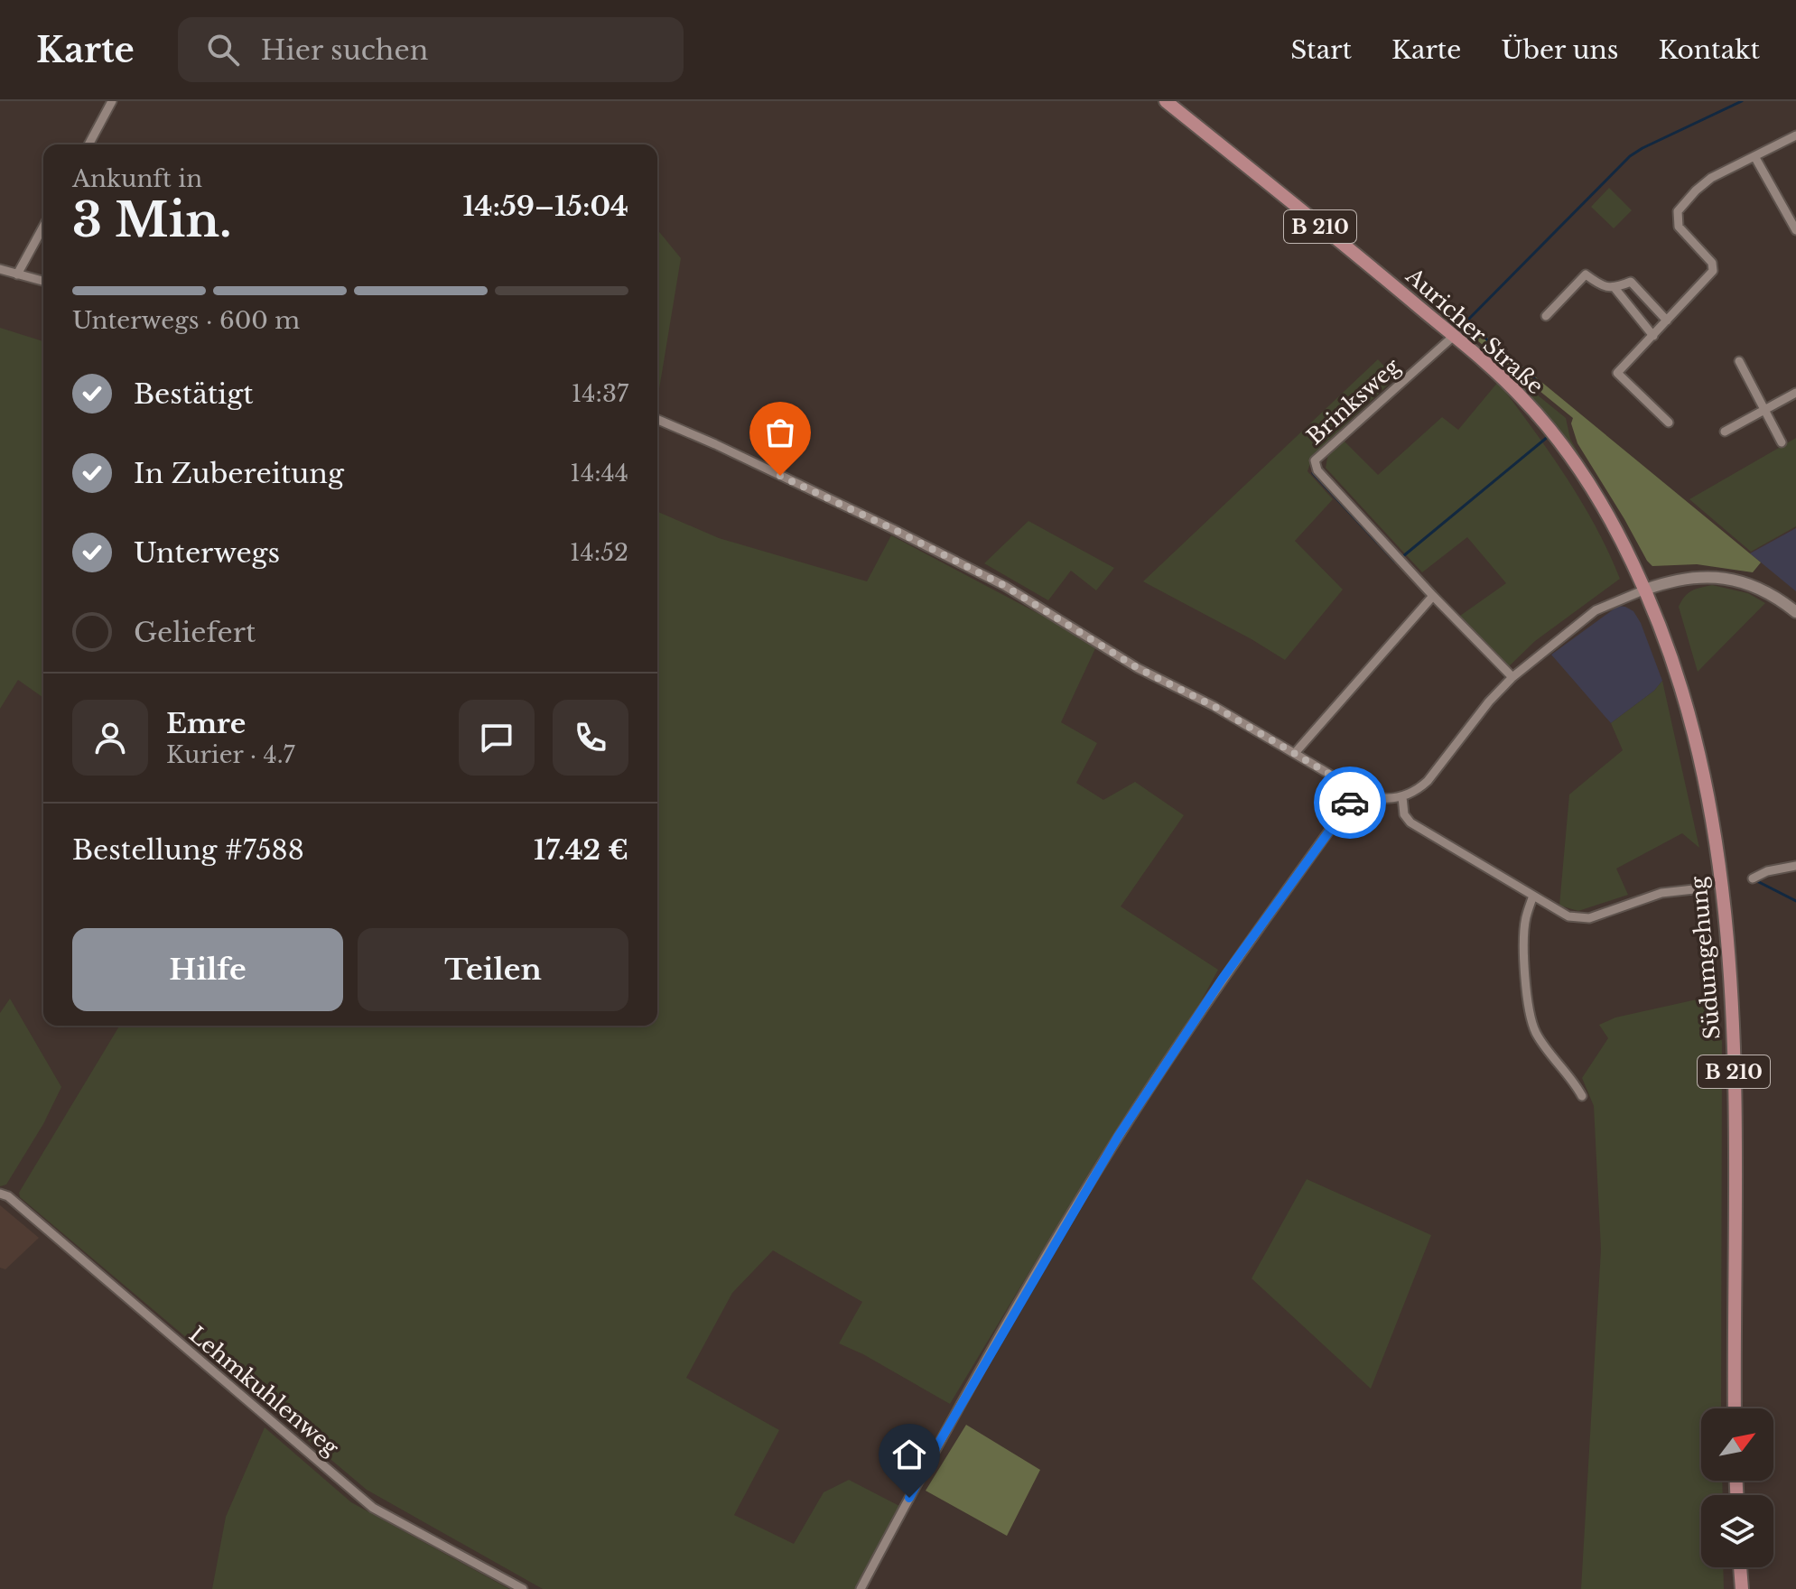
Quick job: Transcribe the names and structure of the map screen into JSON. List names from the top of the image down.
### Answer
{
  "streets": {
    "main road": ["B 210", "Auricher Straße", "Südumgehung"],
    "street": ["Brinksweg", "Lehmkuhlenweg"]
  },
  "crossings": [
    ["Auricher Straße", "Brinksweg"],
    ["Auricher Straße", "Südumgehung"]
  ],
  "north": "top right",
  "page": {
    "header": "Karte",
    "search": "Hier suchen",
    "nav": [
      "Start",
      "Karte",
      "Über uns",
      "Kontakt"
    ],
    "heading": ["3 Min.", "Ankunft in", "14:59–15:04"],
    "panel": [
      "Emre",
      "Kurier · 4.7",
      "Bestellung #7588",
      "17.42 €"
    ],
    "bar": "Unterwegs · 600 m",
    "list": [
      ["Bestätigt", "14:37"],
      ["In Zubereitung", "14:44"],
      ["Unterwegs", "14:52"],
      "Geliefert"
    ],
    "buttons": ["Hilfe", "Teilen"]
  }
}
